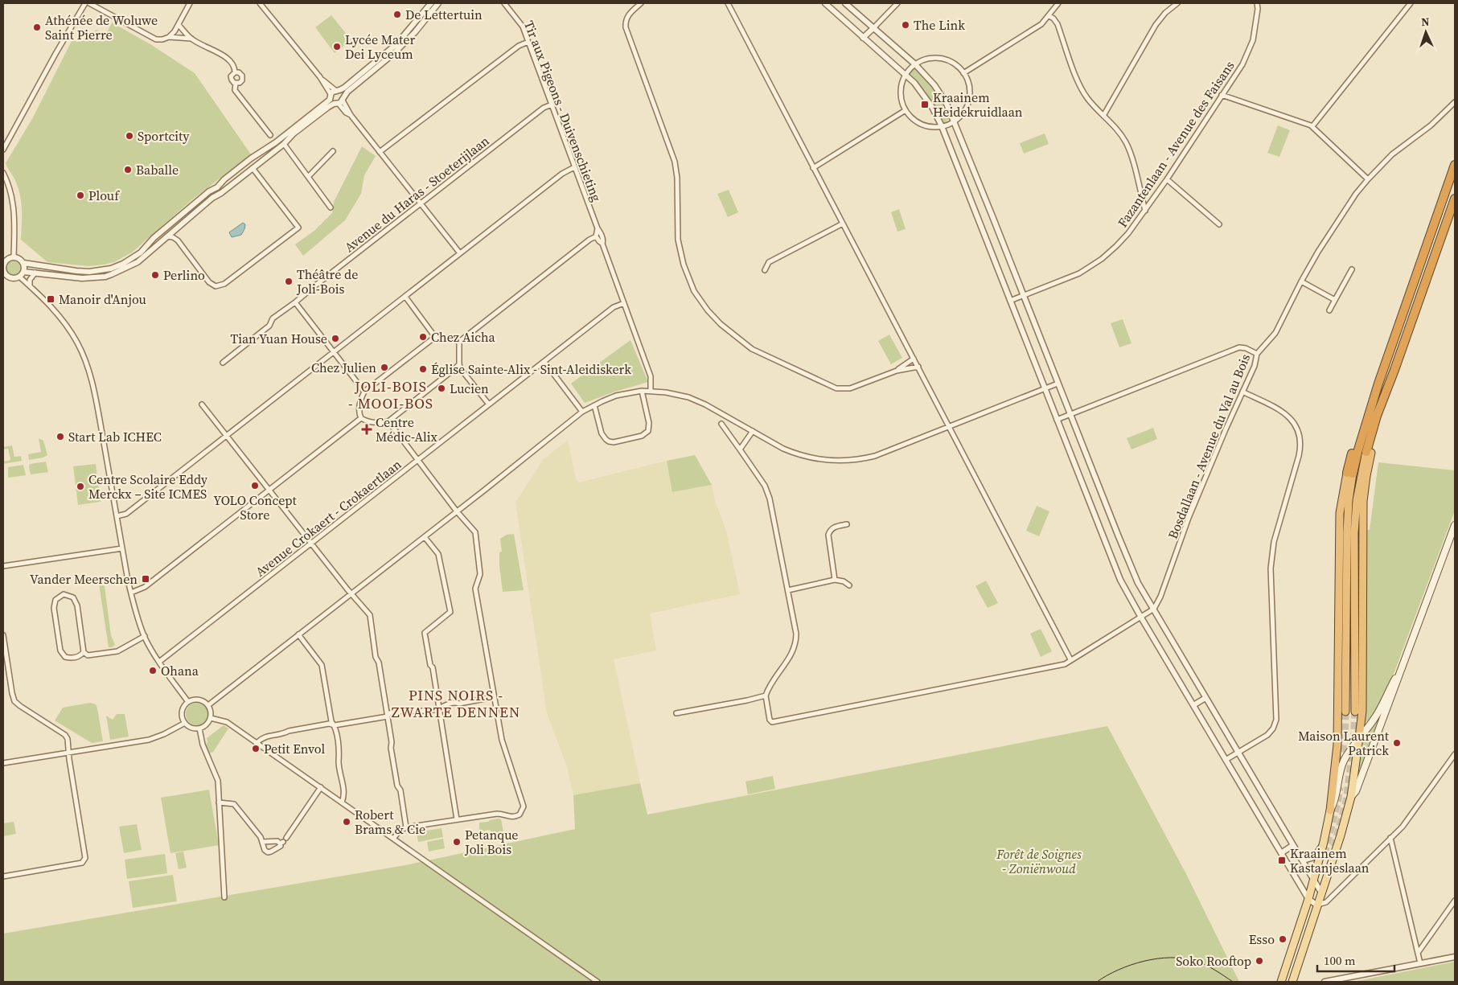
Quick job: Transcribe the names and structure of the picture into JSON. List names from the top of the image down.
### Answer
{
  "streets": {
    "street": [
      "Tir aux Pigeons - Duivenschieting",
      "Fazantenlaan - Avenue des Faisans",
      "Avenue du Haras - Stoeterijlaan",
      "Bosdallaan - Avenue du Val au Bois",
      "Avenue Crokaert - Crokaertlaan"
    ]
  },
  "crossings": [
    ["Tir aux Pigeons - Duivenschieting", "Avenue du Haras - Stoeterijlaan"],
    ["Tir aux Pigeons - Duivenschieting", "Avenue Crokaert - Crokaertlaan"]
  ],
  "districts": ["JOLI-BOIS - MOOI-BOS", "PINS NOIRS - ZWARTE DENNEN"],
  "parks": ["Forêt de Soignes - Zoniënwoud"],
  "places": {
    "other": [
      "De Lettertuin",
      "The Link",
      "Athénée de Woluwe Saint Pierre",
      "Lycée Mater Dei Lyceum",
      "Sportcity",
      "Baballe",
      "Plouf",
      "Perlino",
      "Théâtre de Joli-Bois",
      "Chez Aicha",
      "Tian Yuan House",
      "Chez Julien",
      "Église Sainte-Alix - Sint-Aleidiskerk",
      "Lucien",
      "Start Lab ICHEC",
      "YOLO Concept Store",
      "Centre Scolaire Eddy Merckx – Site ICMES",
      "Ohana",
      "Maison Laurent Patrick",
      "Petit Envol",
      "Robert Brams & Cie",
      "Petanque Joli Bois",
      "Esso",
      "Soko Rooftop"
    ],
    "transit": [
      "Kraainem Heidekruidlaan",
      "Manoir d'Anjou",
      "Vander Meerschen",
      "Kraainem Kastanjeslaan"
    ],
    "health": ["Centre Médic-Alix"]
  },
  "scale_bar": "100 m",
  "north": "top"
}
